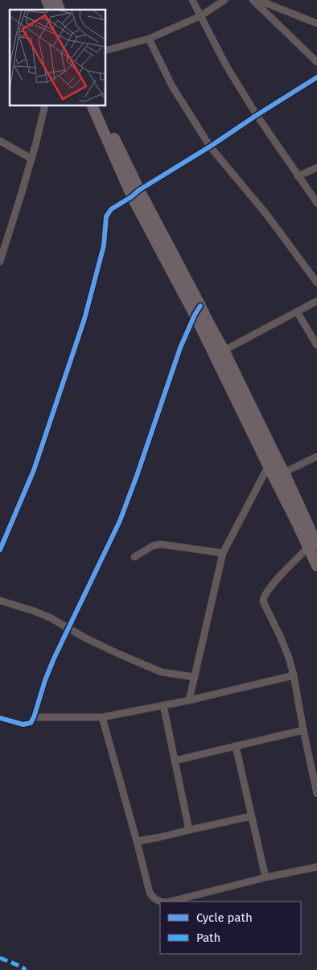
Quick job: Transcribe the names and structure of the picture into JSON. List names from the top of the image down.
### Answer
{
  "legend": ["Cycle path", "Path"]
}
